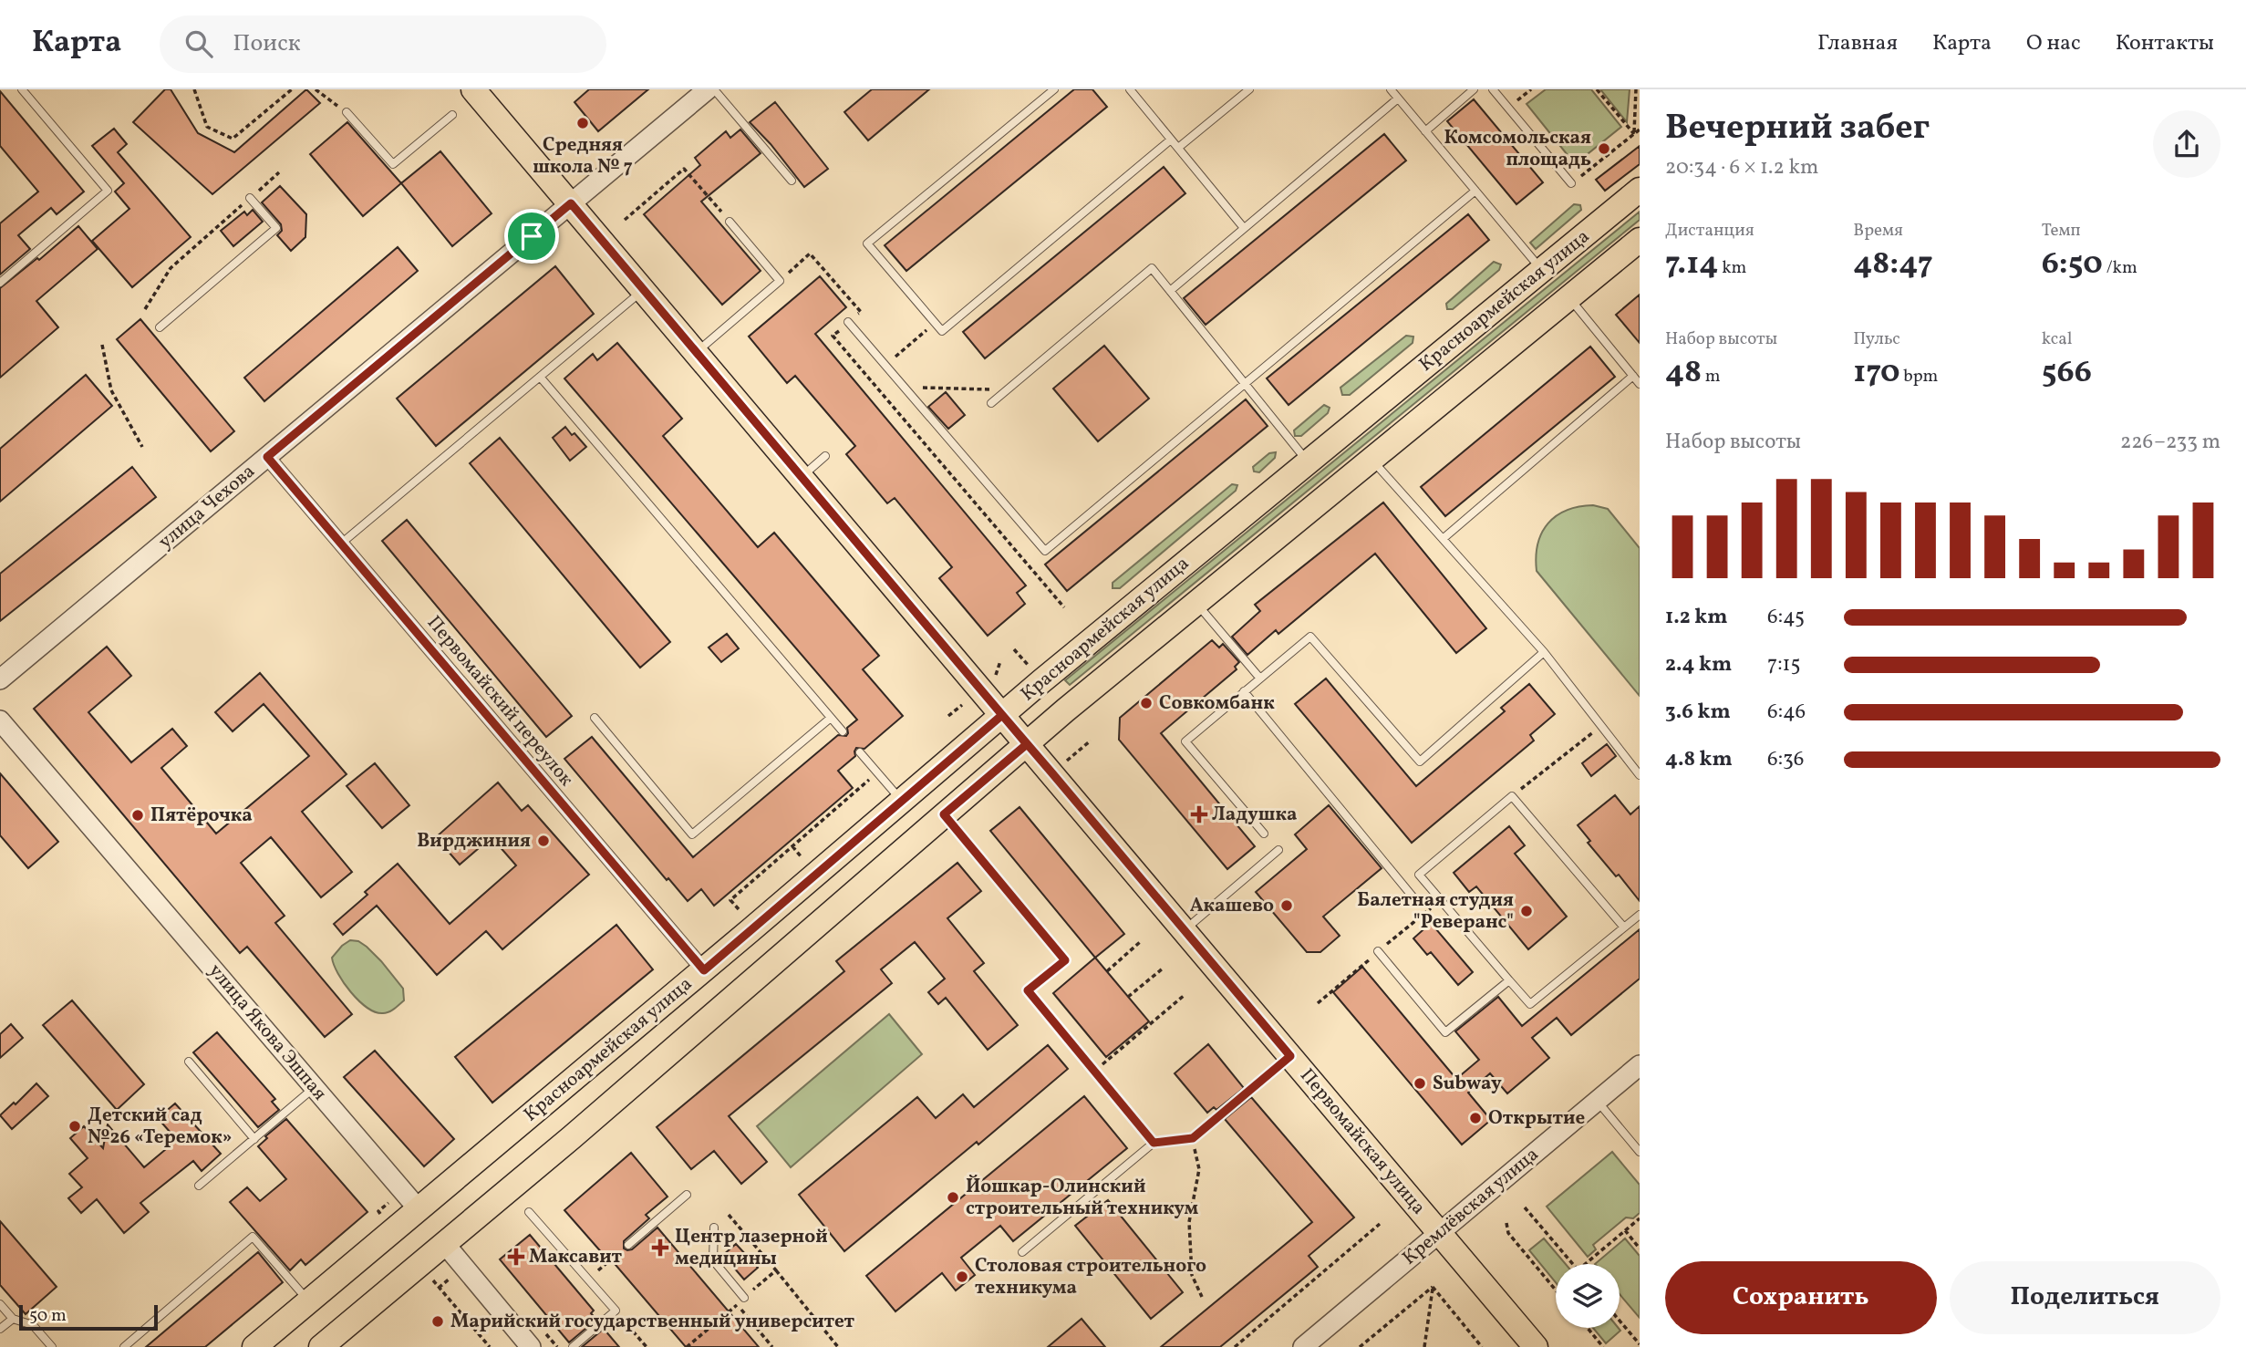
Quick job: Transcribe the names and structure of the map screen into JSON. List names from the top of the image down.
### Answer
{
  "streets": {
    "main road": ["Красноармейская улица", "улица Якова Эшпая", "Первомайская улица"],
    "street": ["улица Чехова", "Первомайский переулок", "Кремлёвская улица"]
  },
  "crossings": [
    ["Красноармейская улица", "Первомайский переулок"],
    ["Красноармейская улица", "улица Якова Эшпая"],
    ["Красноармейская улица", "Первомайская улица"],
    ["улица Чехова", "Первомайский переулок"],
    ["улица Чехова", "Первомайская улица"],
    ["Первомайская улица", "Кремлёвская улица"]
  ],
  "places": {
    "other": [
      "Средняя школа № 7",
      "Комсомольская площадь",
      "Совкомбанк",
      "Пятёрочка",
      "Вирджиния",
      "Акашево",
      "Балетная студия \"Реверанс\"",
      "Subway",
      "Открытие",
      "Детский сад №26 «Теремок»",
      "Йошкар-Олинский строительный техникум",
      "Столовая строительного техникума",
      "Марийский государственный университет"
    ],
    "health": ["Ладушка", "Центр лазерной медицины", "Максавит"]
  },
  "scale_bar": "50 m",
  "page": {
    "header": "Карта",
    "search": "Поиск",
    "nav": [
      "Главная",
      "Карта",
      "О нас",
      "Контакты"
    ],
    "heading": ["Вечерний забег", "20:34 · 6 × 1.2 km"],
    "stats": [
      ["Дистанция", "7.14 km"],
      ["Время", "48:47"],
      ["Темп", "6:50 /km"],
      ["Набор высоты", "48 m"],
      ["Пульс", "170 bpm"],
      ["kcal", "566"]
    ],
    "chart": ["Набор высоты", "226–233 m"],
    "list": [
      {
        "name": "1.2 km",
        "note": "6:45"
      },
      {
        "name": "2.4 km",
        "note": "7:15"
      },
      {
        "name": "3.6 km",
        "note": "6:46"
      },
      {
        "name": "4.8 km",
        "note": "6:36"
      }
    ],
    "buttons": ["Сохранить", "Поделиться"],
    "scale": "50 m"
  }
}
